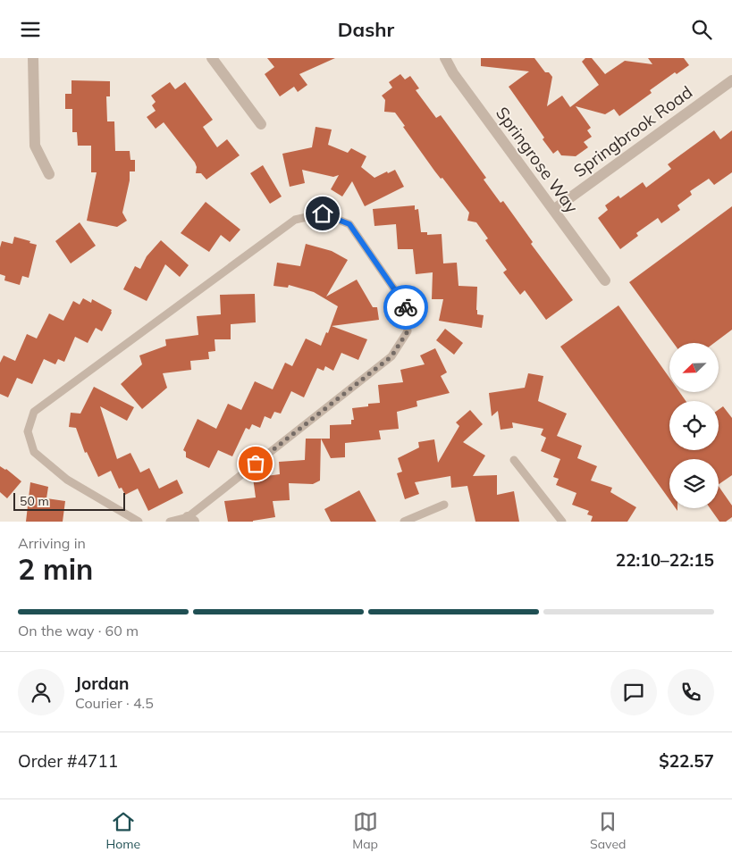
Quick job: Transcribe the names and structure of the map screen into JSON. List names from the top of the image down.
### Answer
{
  "streets": {
    "street": ["Springbrook Road", "Springrose Way"]
  },
  "crossings": [
    ["Springbrook Road", "Springrose Way"]
  ],
  "scale_bar": "50 m",
  "north": "bottom left",
  "page": {
    "header": "Dashr",
    "scale": "50 m",
    "heading": ["2 min", "Arriving in", "22:10–22:15"],
    "panel": [
      "Jordan",
      "Courier · 4.5",
      "Order #4711",
      "$22.57"
    ],
    "bar": "On the way · 60 m",
    "tabs": ["Home", "Map", "Saved"]
  }
}
